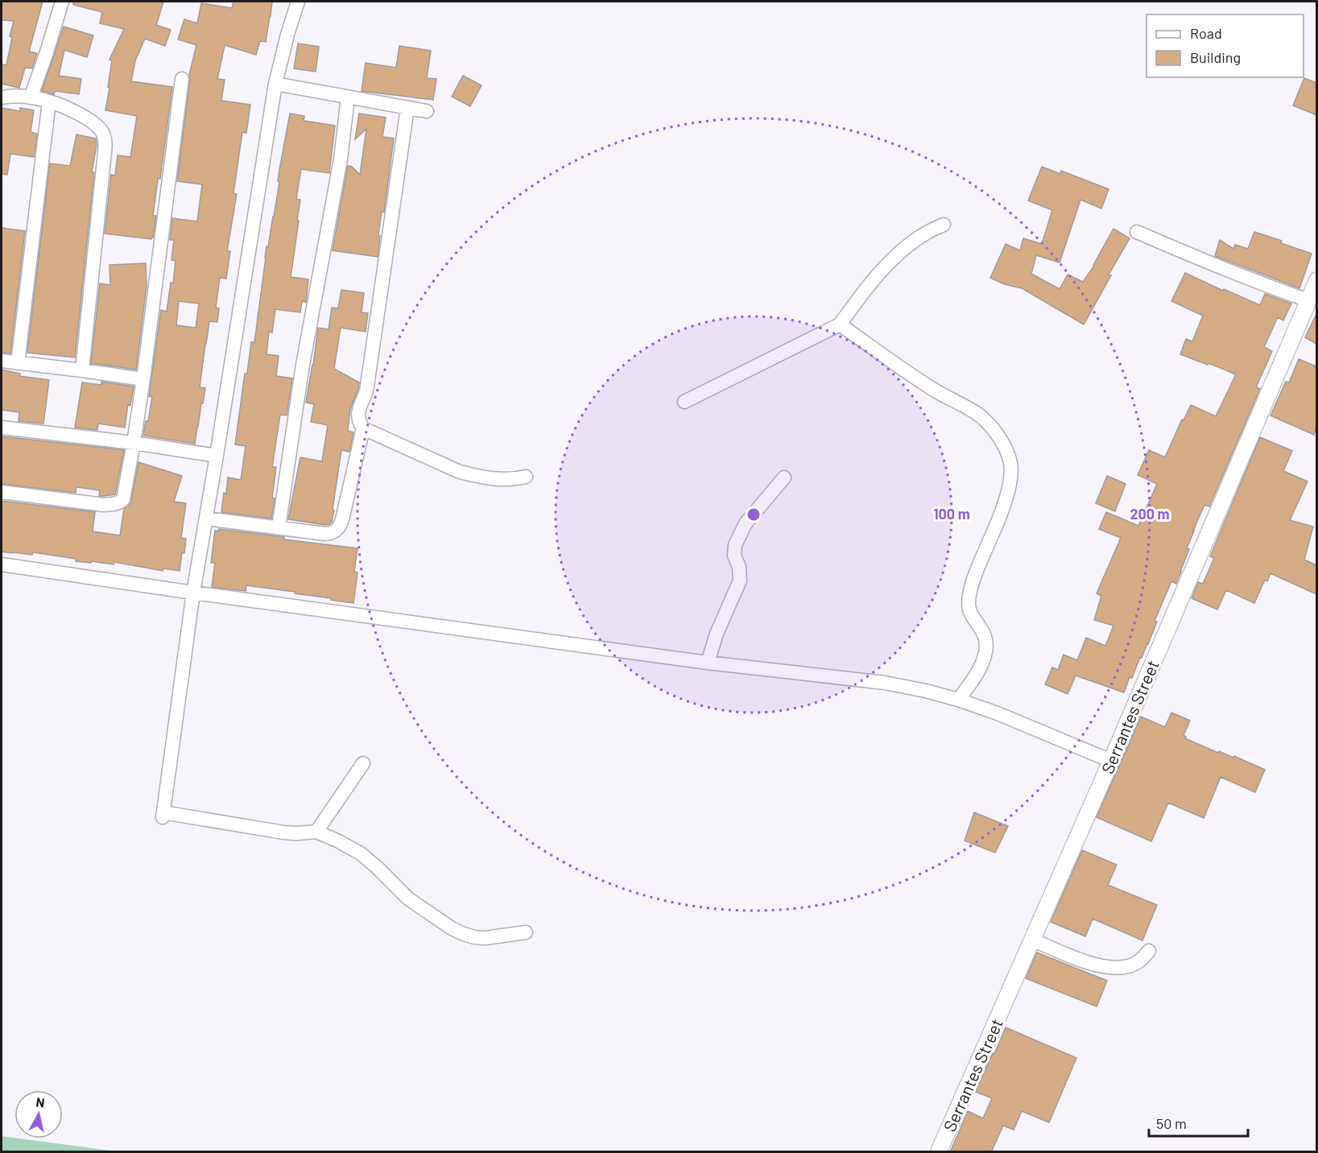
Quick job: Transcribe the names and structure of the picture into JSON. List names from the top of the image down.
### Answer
{
  "streets": {
    "main road": ["Serrantes Street"]
  },
  "legend": ["Road", "Building"],
  "scale_bar": "50 m",
  "north": "top",
  "rings": ["100 m", "200 m"]
}
